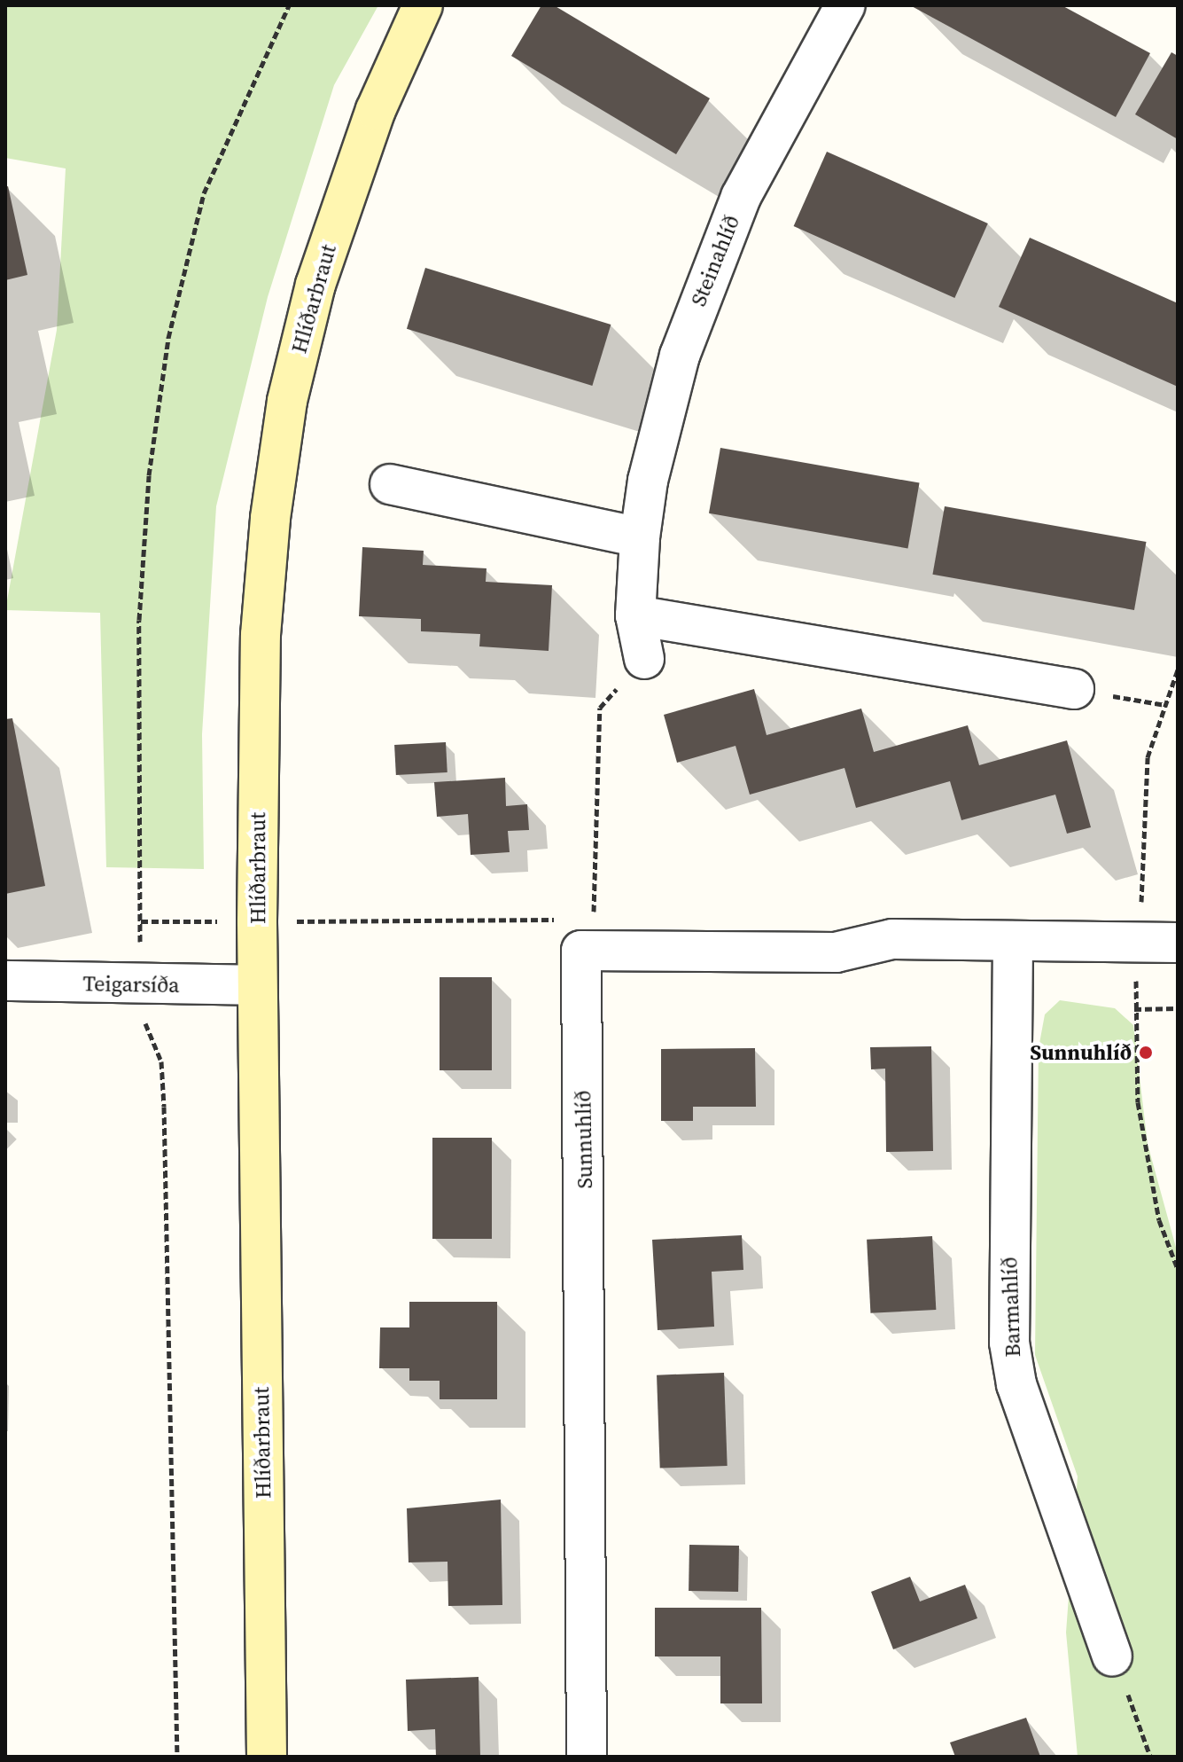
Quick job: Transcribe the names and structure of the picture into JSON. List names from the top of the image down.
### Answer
{
  "streets": {
    "main road": ["Hlíðarbraut"],
    "street": [
      "Steinahlíð",
      "Teigarsíða",
      "Sunnuhlíð",
      "Barmahlíð"
    ]
  },
  "crossings": [
    ["Hlíðarbraut", "Teigarsíða"],
    ["Sunnuhlíð", "Barmahlíð"]
  ],
  "places": ["Sunnuhlíð"]
}
